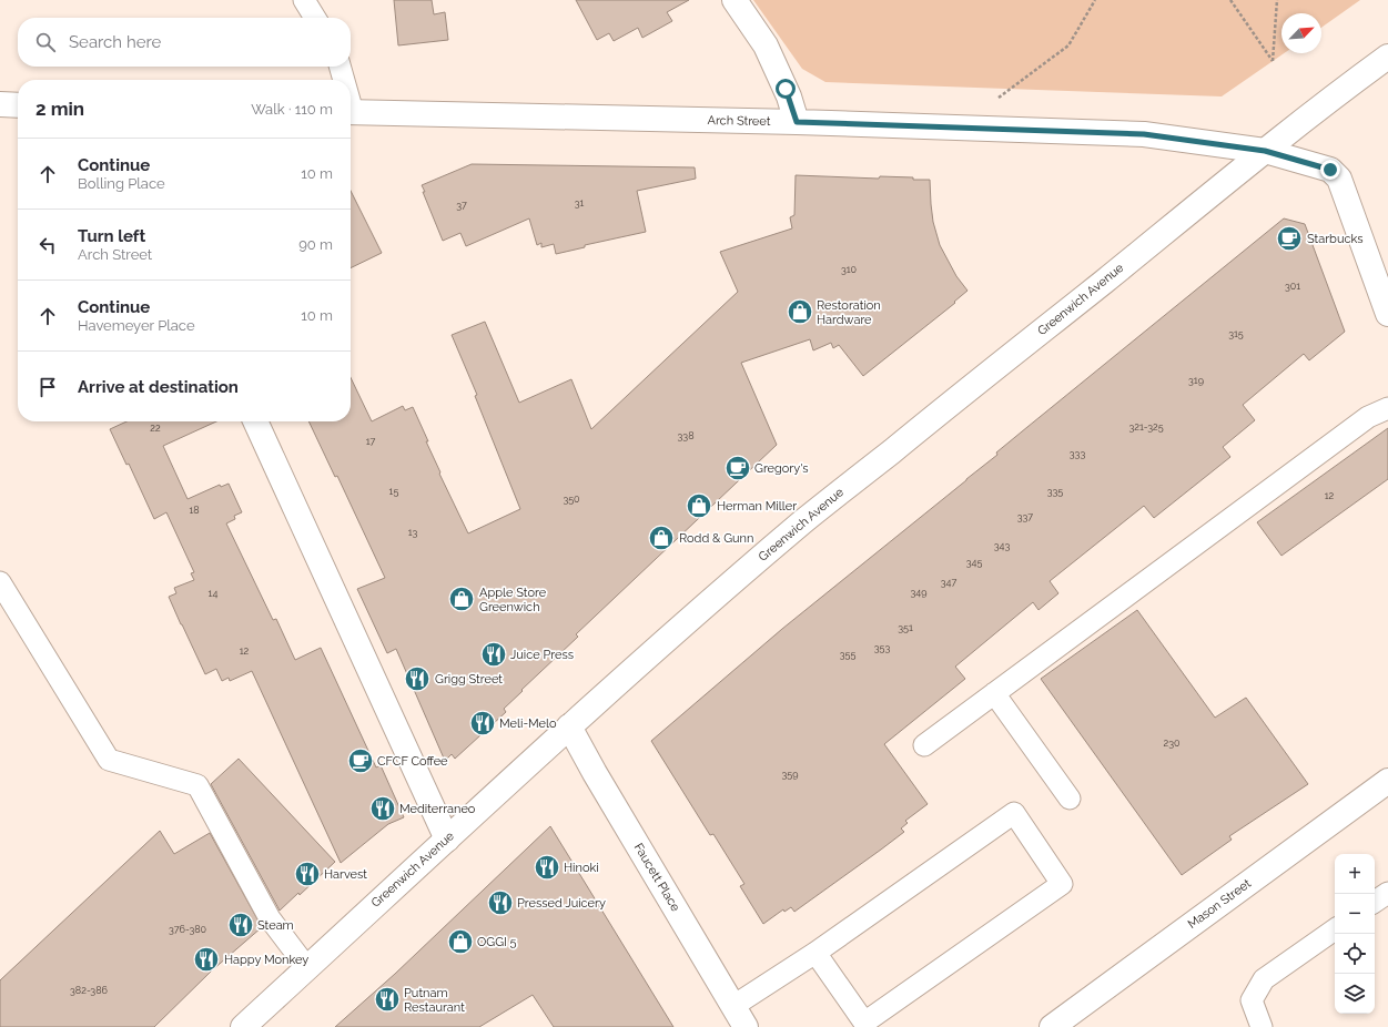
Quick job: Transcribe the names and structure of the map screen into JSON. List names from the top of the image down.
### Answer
{
  "streets": {
    "street": [
      "Arch Street",
      "Greenwich Avenue",
      "Faucett Place",
      "Mason Street"
    ]
  },
  "crossings": [
    ["Arch Street", "Greenwich Avenue"],
    ["Greenwich Avenue", "Faucett Place"]
  ],
  "places": {
    "cafe": ["Starbucks", "Gregory's", "CFCF Coffee"],
    "shop": [
      "Restoration Hardware",
      "Herman Miller",
      "Rodd & Gunn",
      "Apple Store Greenwich",
      "OGGI 5"
    ],
    "restaurant": [
      "Juice Press",
      "Grigg Street",
      "Meli-Melo",
      "Mediterraneo",
      "Hinoki",
      "Harvest",
      "Pressed Juicery",
      "Steam",
      "Happy Monkey",
      "Putnam Restaurant"
    ]
  },
  "house_numbers": [
    "31",
    "37",
    "310",
    "301",
    "315",
    "319",
    "321-325",
    "22",
    "338",
    "17",
    "333",
    "15",
    "335",
    "12",
    "350",
    "18",
    "337",
    "13",
    "343",
    "345",
    "347",
    "349",
    "14",
    "351",
    "353",
    "12",
    "355",
    "230",
    "359",
    "376-380",
    "382-386"
  ],
  "north": "top right",
  "page": {
    "search": "Search here",
    "heading": ["2 min", "Walk · 110 m"],
    "list": [
      ["Continue", "Bolling Place", "10 m"],
      ["Turn left", "Arch Street", "90 m"],
      ["Continue", "Havemeyer Place", "10 m"],
      "Arrive at destination"
    ],
    "map_buttons": ["+", "−"]
  }
}
